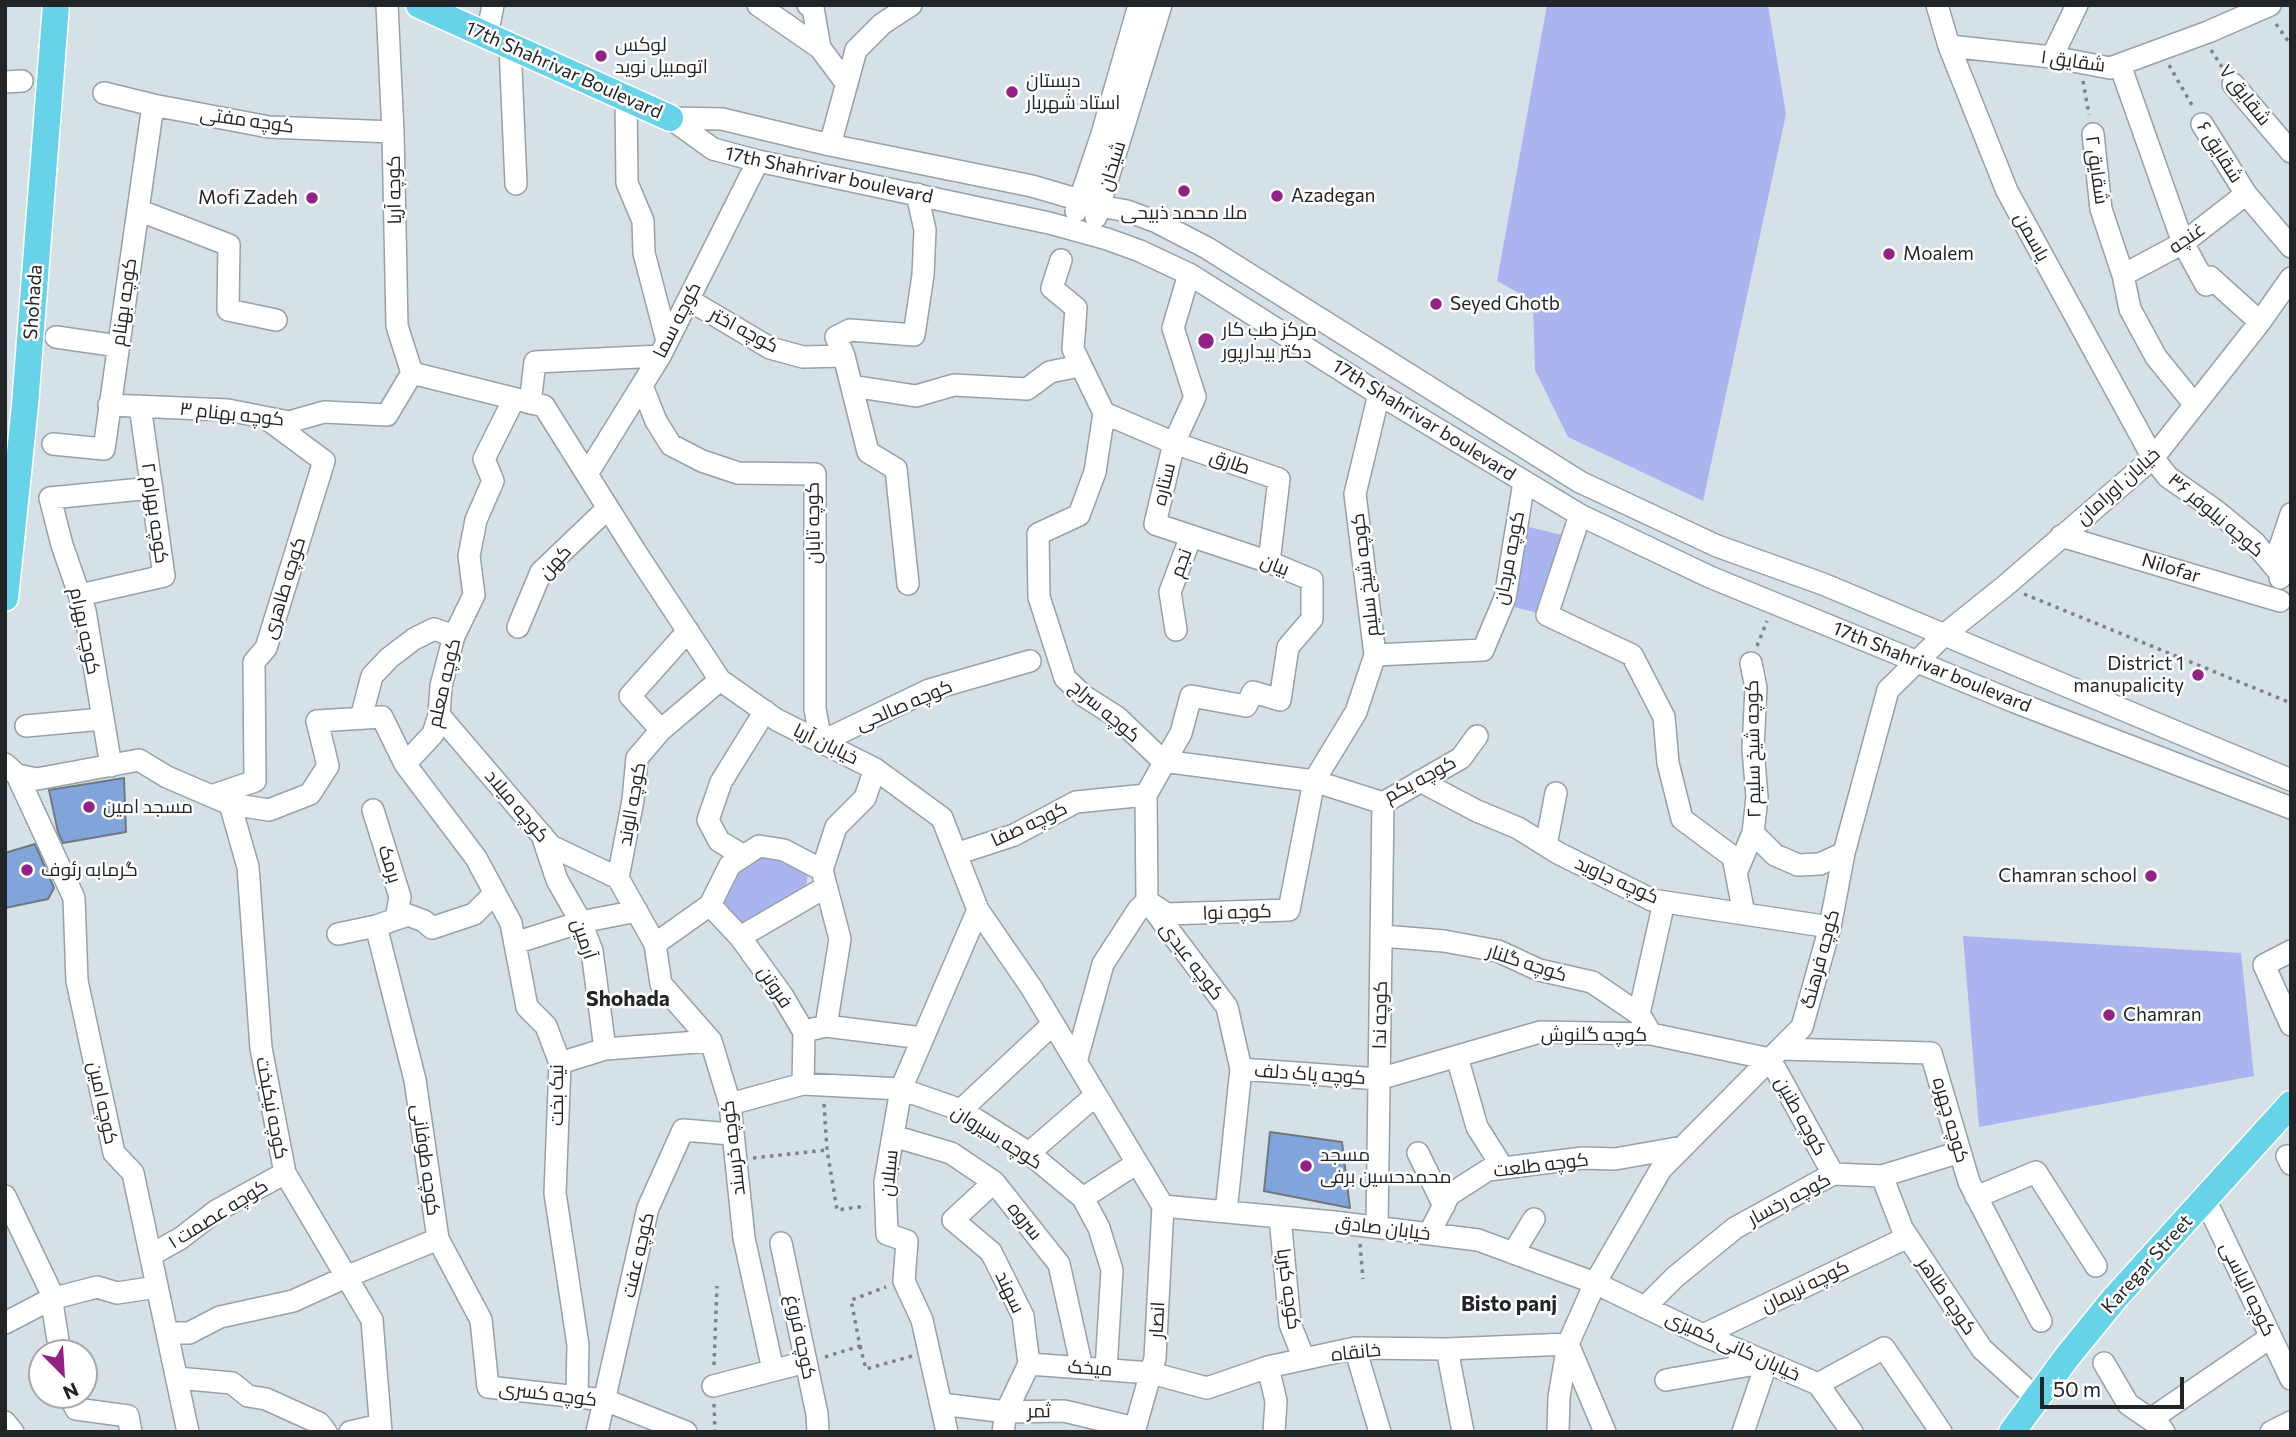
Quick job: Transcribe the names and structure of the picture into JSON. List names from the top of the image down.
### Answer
{
  "streets": {
    "main road": ["17th Shahrivar Boulevard", "Shohada", "Karegar Street"],
    "street": [
      "شقایق ۱",
      "شقایق ۷",
      "کوچه مفتی",
      "شقایق ۶",
      "شیخان",
      "شقایق ۲",
      "17th Shahrivar boulevard",
      "کوچه آریا",
      "یاسمن",
      "غنچه",
      "کوچه بهنام",
      "کوچه سما",
      "کوچه اختر",
      "کوچه بهنام ۳",
      "طارق",
      "ستاره",
      "خیابان اورامان",
      "کوچه بهرام ۲",
      "کوچه نیلوفر ۳۶",
      "کوچه تابان",
      "کوچه مرجان",
      "کهن",
      "نجم",
      "بیان",
      "Nilofar",
      "کوچه شیخ سلیم",
      "کوچه طاهری",
      "کوچه بهرام",
      "کوچه معلم",
      "کوچه صالحی",
      "کوچه سراج",
      "خیابان آریا",
      "کوچه شیخ سلیم ۲",
      "کوچه یکم",
      "کوچه الوند",
      "کوچه میلاد",
      "کوچه صفا",
      "برمک",
      "کوچه جاوید",
      "کوچه نوا",
      "آرمین",
      "کوچه فرهنگ",
      "کوچه عبدی",
      "کوچه گلنار",
      "فروتن",
      "کوچه ندا",
      "کوچه گلنوش",
      "کوچه پاک دلف",
      "نیک بخت",
      "کوچه امین",
      "کوچه نیکبخت",
      "کوچه طنین",
      "کوچه چهره",
      "کوچه سیروان",
      "کوچه خرسند",
      "کوچه طوفانی",
      "کوچه طلعت",
      "سبلان",
      "کوچه رخسار",
      "کوچه عصمت ۱",
      "سروه",
      "خیابان صادق",
      "کوچه عفت",
      "کوچه نریمان",
      "کوچه کبریا",
      "کوچه الیاسی",
      "سهند",
      "کوچه ظاهر",
      "انصار",
      "کوچه فروغ",
      "خیابان کانی کمیزی",
      "خانقاه",
      "میخک",
      "کوچه کسری",
      "ثمر"
    ]
  },
  "crossings": [
    ["شقایق ۱", "شقایق ۷"],
    ["شقایق ۱", "شقایق ۶"],
    ["شقایق ۱", "شقایق ۲"],
    ["شقایق ۱", "یاسمن"],
    ["17th Shahrivar Boulevard", "17th Shahrivar boulevard"],
    ["کوچه مفتی", "کوچه آریا"],
    ["کوچه مفتی", "کوچه بهنام"],
    ["شقایق ۶", "غنچه"],
    ["شیخان", "17th Shahrivar boulevard"],
    ["شقایق ۲", "غنچه"],
    ["شقایق ۲", "خیابان اورامان"],
    ["17th Shahrivar boulevard", "کوچه سما"],
    ["17th Shahrivar boulevard", "ستاره"],
    ["17th Shahrivar boulevard", "خیابان اورامان"],
    ["17th Shahrivar boulevard", "کوچه مرجان"],
    ["17th Shahrivar boulevard", "کوچه شیخ سلیم"],
    ["17th Shahrivar boulevard", "کوچه فرهنگ"],
    ["کوچه آریا", "کوچه بهنام ۳"],
    ["کوچه آریا", "خیابان آریا"],
    ["یاسمن", "خیابان اورامان"],
    ["یاسمن", "کوچه نیلوفر ۳۶"],
    ["کوچه بهنام", "کوچه بهنام ۳"],
    ["کوچه سما", "کوچه اختر"],
    ["کوچه سما", "کوچه تابان"],
    ["کوچه سما", "کوچه معلم"],
    ["کوچه سما", "خیابان آریا"],
    ["کوچه بهنام ۳", "کوچه بهرام ۲"],
    ["کوچه بهنام ۳", "کوچه طاهری"],
    ["کوچه بهنام ۳", "خیابان آریا"],
    ["طارق", "ستاره"],
    ["طارق", "بیان"],
    ["طارق", "کوچه سراج"],
    ["ستاره", "بیان"],
    ["خیابان اورامان", "کوچه نیلوفر ۳۶"],
    ["خیابان اورامان", "Nilofar"],
    ["خیابان اورامان", "کوچه فرهنگ"],
    ["کوچه بهرام ۲", "کوچه بهرام"],
    ["کوچه تابان", "کوچه صالحی"],
    ["کوچه تابان", "خیابان آریا"],
    ["کوچه مرجان", "کوچه شیخ سلیم"],
    ["کهن", "خیابان آریا"],
    ["نجم", "بیان"],
    ["بیان", "کوچه سراج"],
    ["کوچه شیخ سلیم", "کوچه یکم"],
    ["کوچه شیخ سلیم", "کوچه نوا"],
    ["کوچه طاهری", "کوچه نیکبخت"],
    ["کوچه معلم", "خیابان آریا"],
    ["کوچه معلم", "کوچه میلاد"],
    ["کوچه معلم", "نیک بخت"],
    ["کوچه صالحی", "خیابان آریا"],
    ["خیابان آریا", "کوچه الوند"],
    ["خیابان آریا", "کوچه صفا"],
    ["خیابان آریا", "سبلان"],
    ["خیابان آریا", "خیابان صادق"],
    ["خیابان آریا", "انصار"],
    ["کوچه یکم", "کوچه جاوید"],
    ["کوچه یکم", "کوچه ندا"],
    ["کوچه الوند", "کوچه میلاد"],
    ["کوچه میلاد", "آرمین"],
    ["کوچه صفا", "کوچه عبدی"],
    ["برمک", "کوچه طوفانی"],
    ["کوچه جاوید", "کوچه فرهنگ"],
    ["کوچه نوا", "کوچه عبدی"],
    ["کوچه فرهنگ", "کوچه گلنوش"],
    ["کوچه فرهنگ", "کوچه طنین"],
    ["کوچه فرهنگ", "کوچه چهره"],
    ["کوچه فرهنگ", "کوچه طلعت"],
    ["کوچه فرهنگ", "خیابان صادق"],
    ["کوچه فرهنگ", "خیابان کانی کمیزی"],
    ["کوچه فرهنگ", "خانقاه"],
    ["کوچه عبدی", "کوچه پاک دلف"],
    ["کوچه عبدی", "خیابان صادق"],
    ["کوچه گلنار", "کوچه ندا"],
    ["کوچه گلنار", "کوچه گلنوش"],
    ["کوچه ندا", "کوچه گلنوش"],
    ["کوچه ندا", "کوچه پاک دلف"],
    ["کوچه ندا", "خیابان صادق"],
    ["کوچه گلنوش", "کوچه پاک دلف"],
    ["کوچه گلنوش", "کوچه طنین"],
    ["کوچه گلنوش", "کوچه چهره"],
    ["نیک بخت", "کوچه کسری"],
    ["کوچه امین", "کوچه عصمت ۱"],
    ["کوچه نیکبخت", "کوچه عصمت ۱"],
    ["کوچه طنین", "کوچه چهره"],
    ["کوچه طنین", "کوچه رخسار"],
    ["کوچه چهره", "کوچه رخسار"],
    ["کوچه سیروان", "کوچه خرسند"],
    ["کوچه سیروان", "سبلان"],
    ["کوچه سیروان", "میخک"],
    ["کوچه خرسند", "کوچه عفت"],
    ["کوچه طوفانی", "کوچه کسری"],
    ["کوچه طلعت", "خیابان صادق"],
    ["سبلان", "سروه"],
    ["سبلان", "ثمر"],
    ["کوچه رخسار", "کوچه ظاهر"],
    ["کوچه رخسار", "خیابان کانی کمیزی"],
    ["سروه", "سهند"],
    ["سروه", "میخک"],
    ["خیابان صادق", "کوچه کبریا"],
    ["خیابان صادق", "انصار"],
    ["خیابان صادق", "خیابان کانی کمیزی"],
    ["کوچه عفت", "کوچه کسری"],
    ["Karegar Street", "کوچه الیاسی"],
    ["Karegar Street", "کوچه ظاهر"],
    ["کوچه نریمان", "کوچه ظاهر"],
    ["کوچه نریمان", "خیابان کانی کمیزی"],
    ["کوچه کبریا", "خانقاه"],
    ["سهند", "میخک"],
    ["انصار", "خانقاه"],
    ["انصار", "میخک"],
    ["انصار", "ثمر"],
    ["خانقاه", "میخک"]
  ],
  "districts": ["Shohada", "Bisto panj"],
  "places": [
    "لوکس اتومبیل نوید",
    "دبستان استاد شهریار",
    "ملا محمد ذبیحی",
    "Azadegan",
    "Mofi Zadeh",
    "Moalem",
    "Seyed Ghotb",
    "مرکز طب کار دکتر بیدارپور",
    "District 1 manupalicity",
    "مسجد امین",
    "گرمابه رئوف",
    "Chamran school",
    "Chamran",
    "مسجد محمدحسین برفی"
  ],
  "scale_bar": "50 m",
  "north": "bottom right"
}
